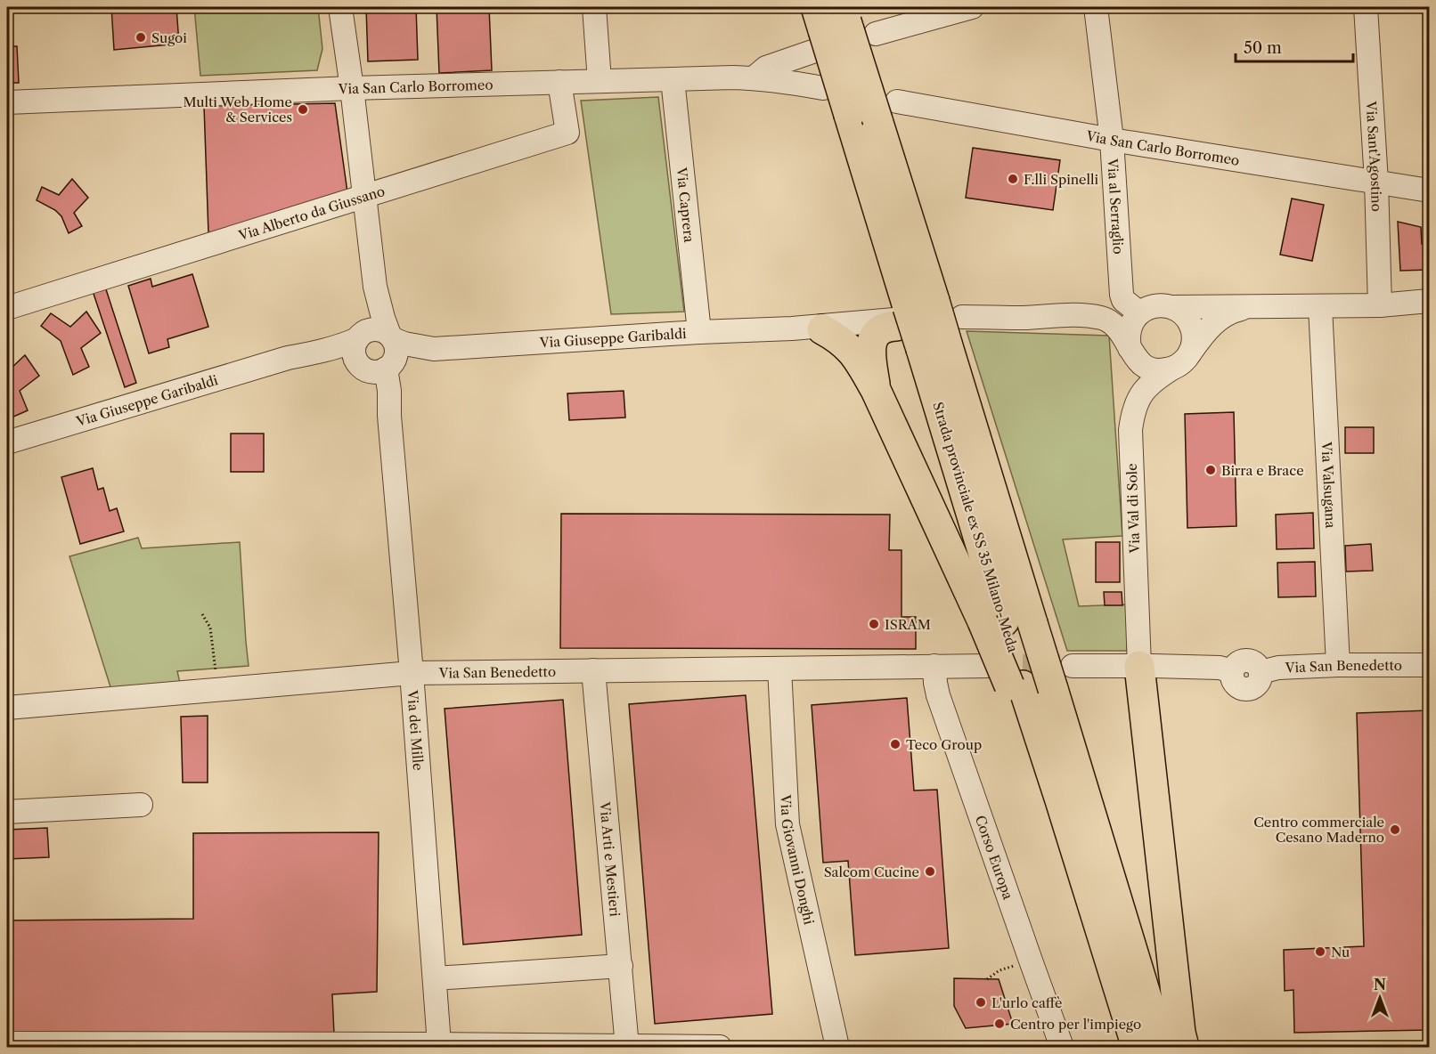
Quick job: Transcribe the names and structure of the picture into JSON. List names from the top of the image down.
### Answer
{
  "streets": {
    "highway": ["Strada provinciale ex SS 35 Milano-Meda"],
    "street": [
      "Via San Carlo Borromeo",
      "Via Sant'Agostino",
      "Via Caprera",
      "Via al Serraglio",
      "Via Alberto da Giussano",
      "Via Giuseppe Garibaldi",
      "Via Valsugana",
      "Via Val di Sole",
      "Via San Benedetto",
      "Via dei Mille",
      "Corso Europa",
      "Via Arti e Mestieri",
      "Via Giovanni Donghi"
    ]
  },
  "crossings": [
    ["Via San Carlo Borromeo", "Via Sant'Agostino"],
    ["Via San Carlo Borromeo", "Via Caprera"],
    ["Via San Carlo Borromeo", "Via al Serraglio"],
    ["Via San Carlo Borromeo", "Via Alberto da Giussano"],
    ["Via San Carlo Borromeo", "Strada provinciale ex SS 35 Milano-Meda"],
    ["Via Caprera", "Via Giuseppe Garibaldi"],
    ["Via al Serraglio", "Via Val di Sole"],
    ["Via Giuseppe Garibaldi", "Strada provinciale ex SS 35 Milano-Meda"],
    ["Via Giuseppe Garibaldi", "Via dei Mille"],
    ["Via Valsugana", "Via San Benedetto"],
    ["Via Val di Sole", "Via San Benedetto"],
    ["Strada provinciale ex SS 35 Milano-Meda", "Via San Benedetto"],
    ["Via San Benedetto", "Via dei Mille"],
    ["Via San Benedetto", "Corso Europa"],
    ["Via San Benedetto", "Via Arti e Mestieri"],
    ["Via San Benedetto", "Via Giovanni Donghi"]
  ],
  "places": [
    "Sugoi",
    "Multi Web Home & Services",
    "F.lli Spinelli",
    "Birra e Brace",
    "ISRAM",
    "Teco Group",
    "Centro commerciale Cesano Maderno",
    "Salcom Cucine",
    "Nu",
    "L'urlo caffè",
    "Centro per l'impiego"
  ],
  "scale_bar": "50 m",
  "north": "top"
}
